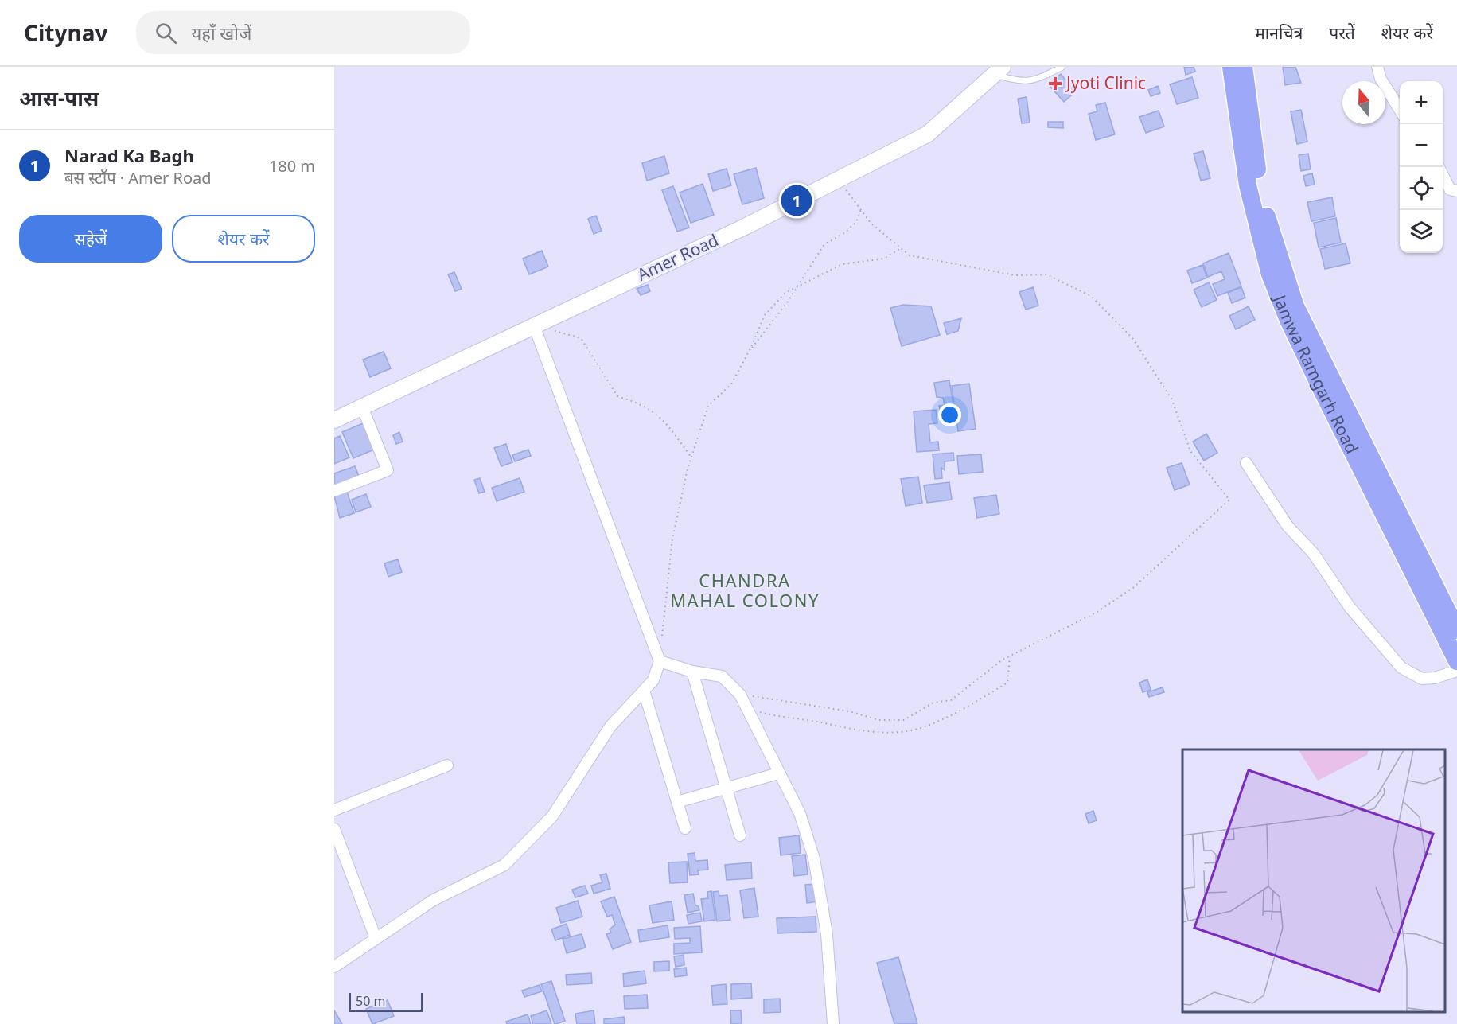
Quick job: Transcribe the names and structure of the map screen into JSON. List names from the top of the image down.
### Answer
{
  "streets": {
    "highway": ["Jamwa Ramgarh Road"],
    "main road": ["Amer Road"]
  },
  "districts": ["CHANDRA MAHAL COLONY"],
  "places": {
    "health": ["Jyoti Clinic"]
  },
  "scale_bar": "50 m",
  "north": "top",
  "page": {
    "header": "Citynav",
    "search": "यहाँ खोजें",
    "nav": ["मानचित्र", "परतें", "शेयर करें"],
    "heading": "आस-पास",
    "map_buttons": ["+", "−"],
    "list": [
      {
        "mark": "1",
        "name": "Narad Ka Bagh",
        "note": "बस स्टॉप · Amer Road",
        "value": "180 m"
      }
    ],
    "pins": "1",
    "buttons": ["सहेजें", "शेयर करें"],
    "scale": "50 m"
  }
}
